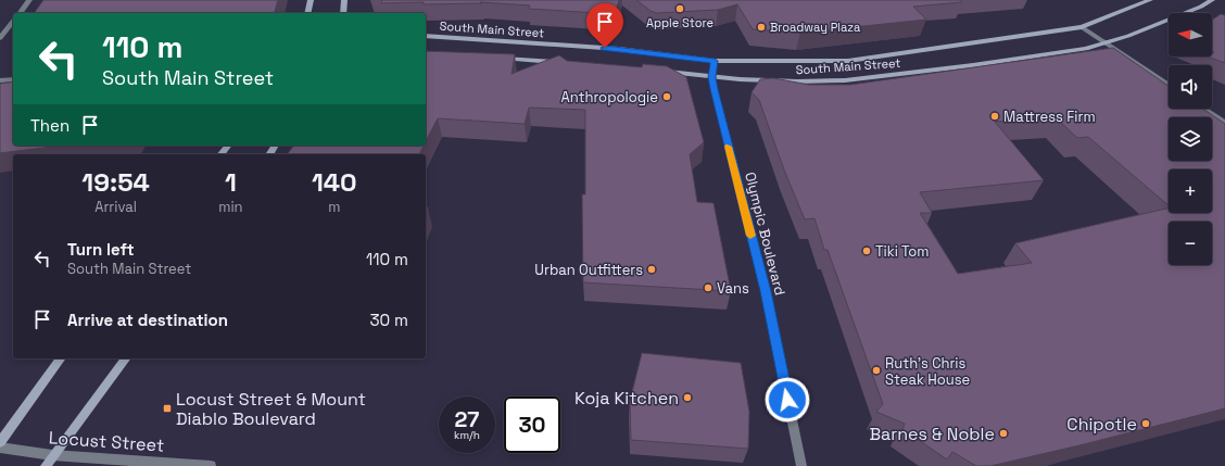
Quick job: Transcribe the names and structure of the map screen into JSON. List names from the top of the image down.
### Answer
{
  "streets": {
    "main road": ["South Main Street"],
    "street": ["Olympic Boulevard", "Locust Street"]
  },
  "crossings": [
    ["South Main Street", "Olympic Boulevard"]
  ],
  "places": {
    "other": [
      "Apple Store",
      "Broadway Plaza",
      "Anthropologie",
      "Mattress Firm",
      "Tiki Tom",
      "Urban Outfitters",
      "Vans",
      "Ruth's Chris Steak House",
      "Koja Kitchen",
      "Chipotle",
      "Barnes & Noble"
    ],
    "transit": ["Locust Street & Mount Diablo Boulevard"]
  },
  "north": "left",
  "page": {
    "map_buttons": ["+", "−"],
    "turn": ["110 m", "South Main Street"],
    "then": "Then",
    "eta": [
      "19:54",
      "Arrival",
      "1",
      "min",
      "140",
      "m"
    ],
    "list": [
      {
        "name": "Turn left",
        "note": "South Main Street",
        "value": "110 m"
      },
      {
        "name": "Arrive at destination",
        "value": "30 m"
      }
    ],
    "speed": "27 km/h",
    "limit": "30"
  }
}
